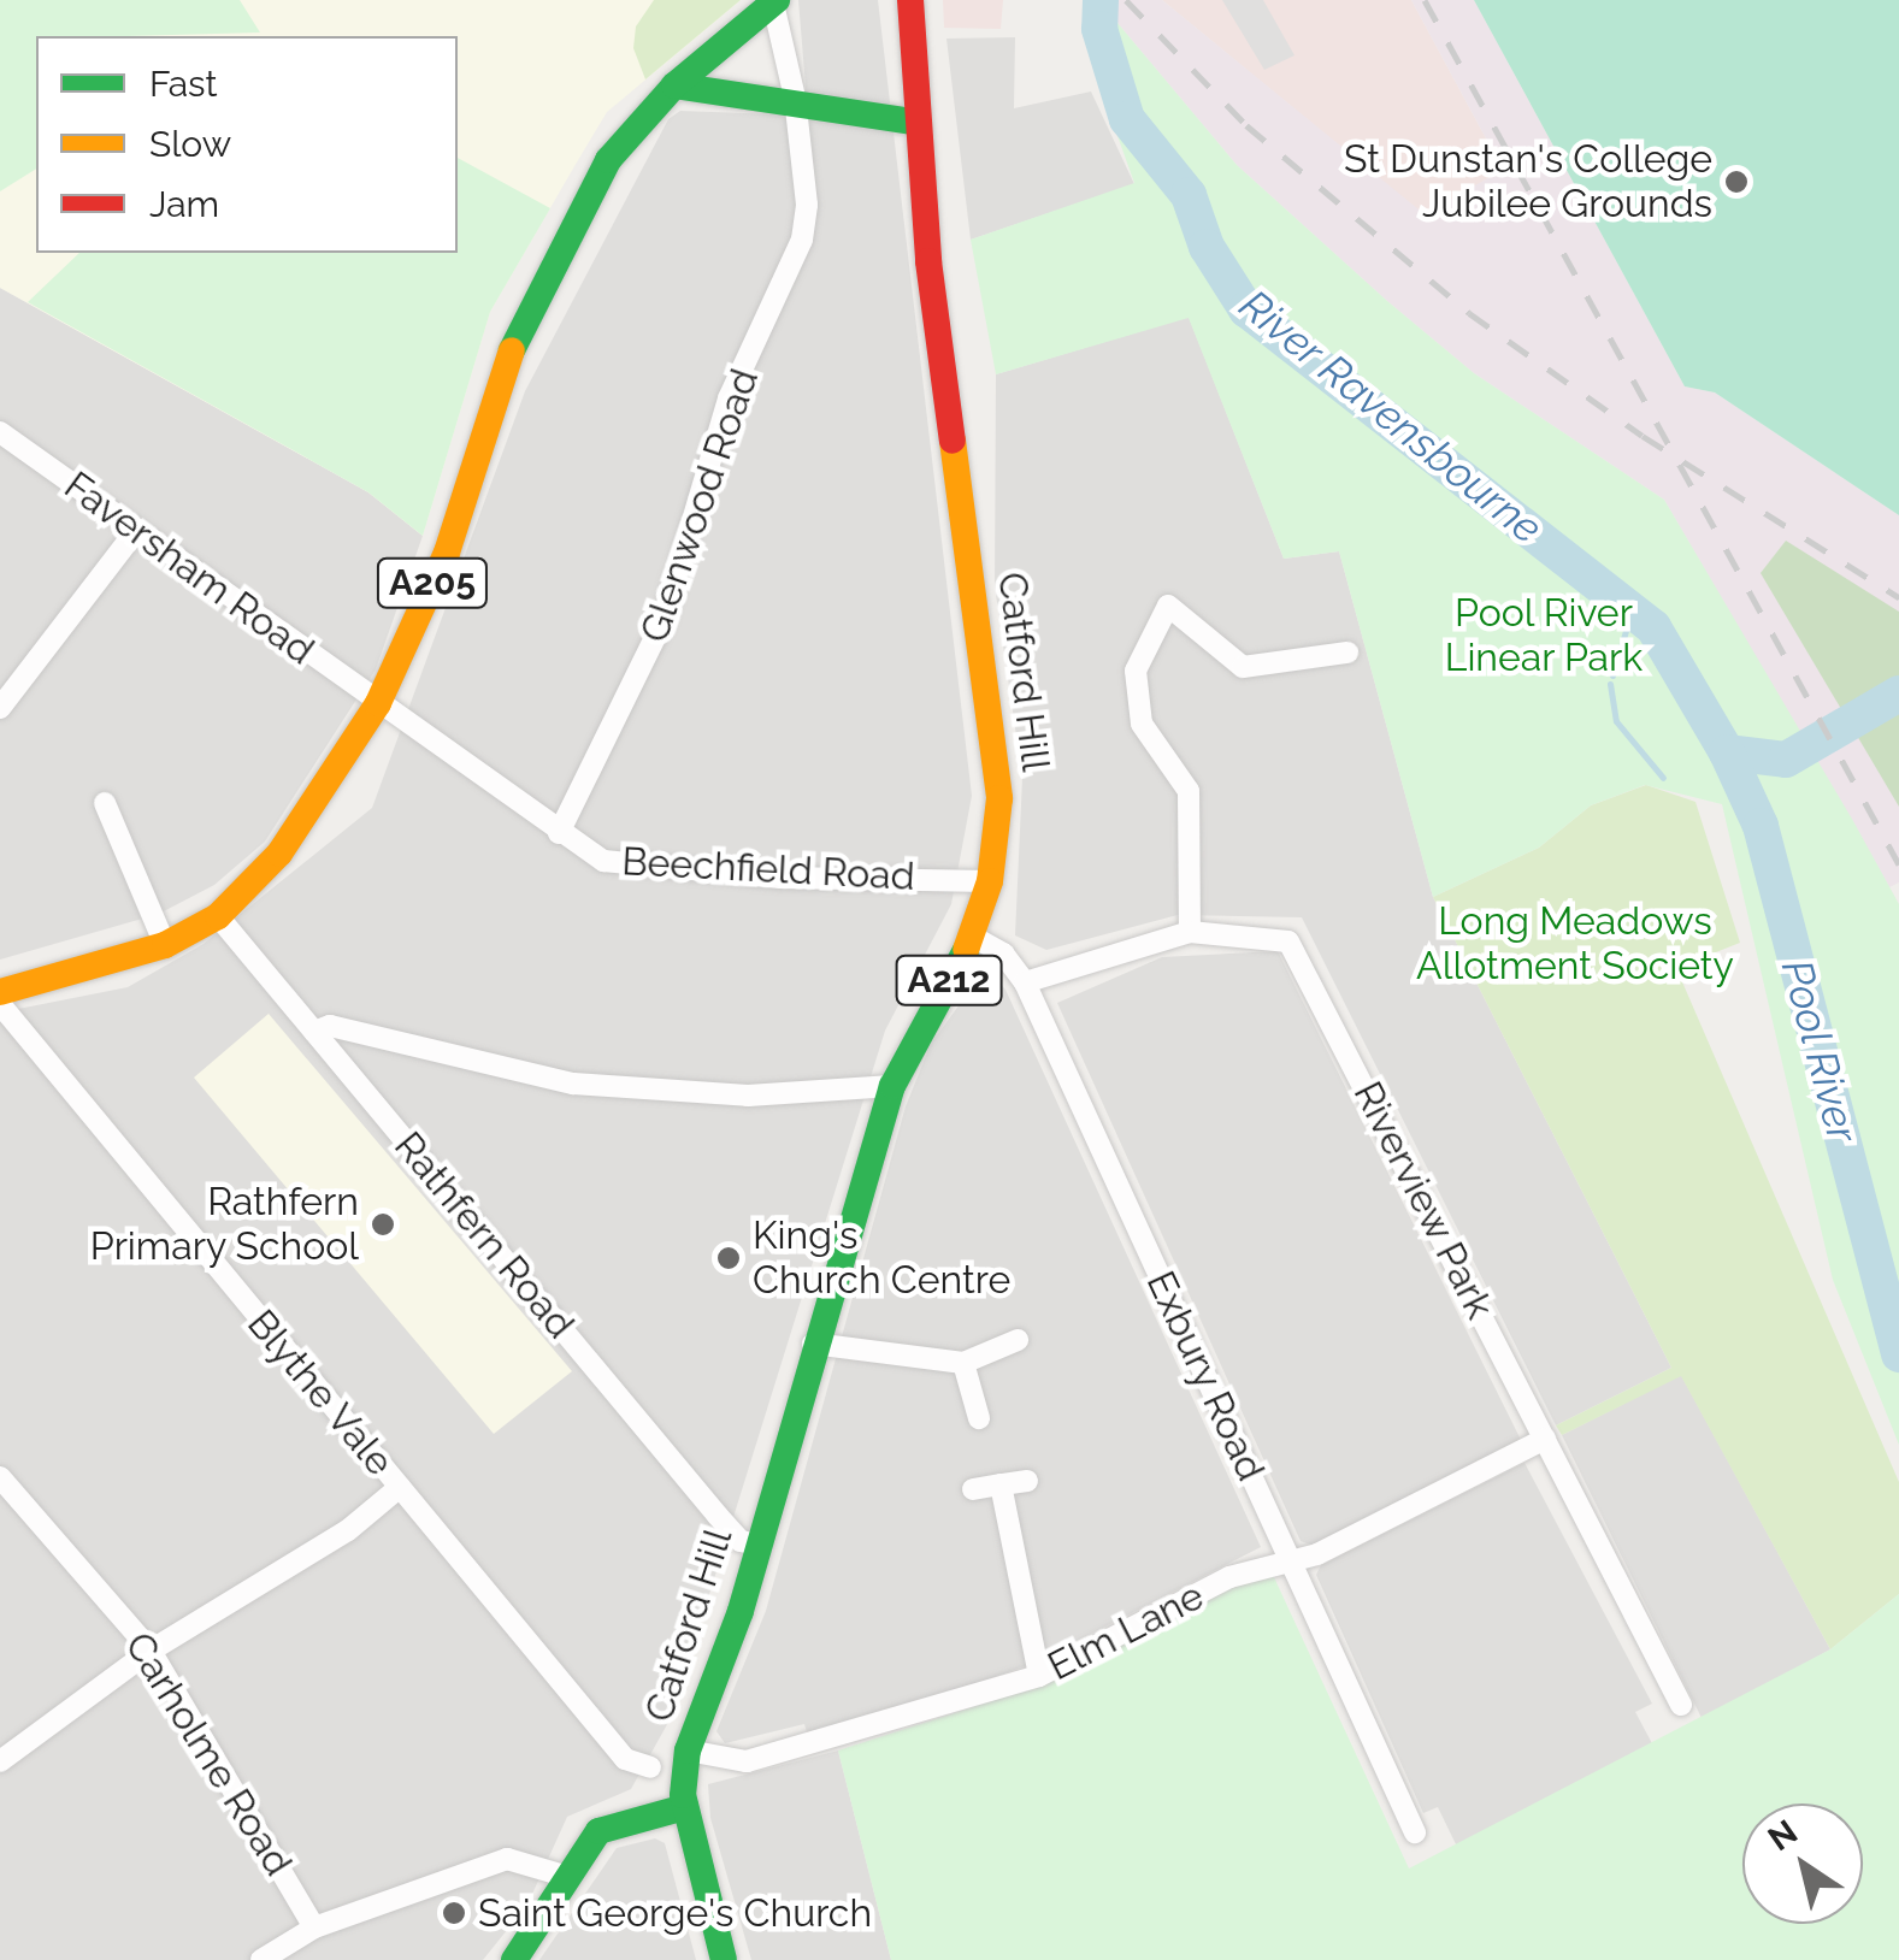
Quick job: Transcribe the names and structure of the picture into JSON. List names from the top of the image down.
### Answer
{
  "streets": {
    "main road": ["A205", "Catford Hill", "A212"],
    "street": [
      "Glenwood Road",
      "Faversham Road",
      "Beechfield Road",
      "Riverview Park",
      "Rathfern Road",
      "Exbury Road",
      "Blythe Vale",
      "Elm Lane",
      "Carholme Road"
    ]
  },
  "crossings": [
    ["Glenwood Road", "A205"],
    ["Glenwood Road", "Beechfield Road"],
    ["Faversham Road", "A205"],
    ["Faversham Road", "Beechfield Road"],
    ["A205", "Beechfield Road"],
    ["A205", "Rathfern Road"],
    ["Catford Hill", "Beechfield Road"],
    ["Catford Hill", "A212"],
    ["Catford Hill", "Rathfern Road"],
    ["Catford Hill", "Exbury Road"],
    ["Catford Hill", "Elm Lane"],
    ["Riverview Park", "Exbury Road"],
    ["Riverview Park", "Elm Lane"],
    ["Exbury Road", "Elm Lane"]
  ],
  "water": ["River Ravensbourne", "Pool River"],
  "parks": ["Pool River Linear Park", "Long Meadows Allotment Society"],
  "places": [
    "St Dunstan's College Jubilee Grounds",
    "Rathfern Primary School",
    "King's Church Centre",
    "Saint George's Church"
  ],
  "legend": ["Fast", "Slow", "Jam"],
  "north": "top left"
}
